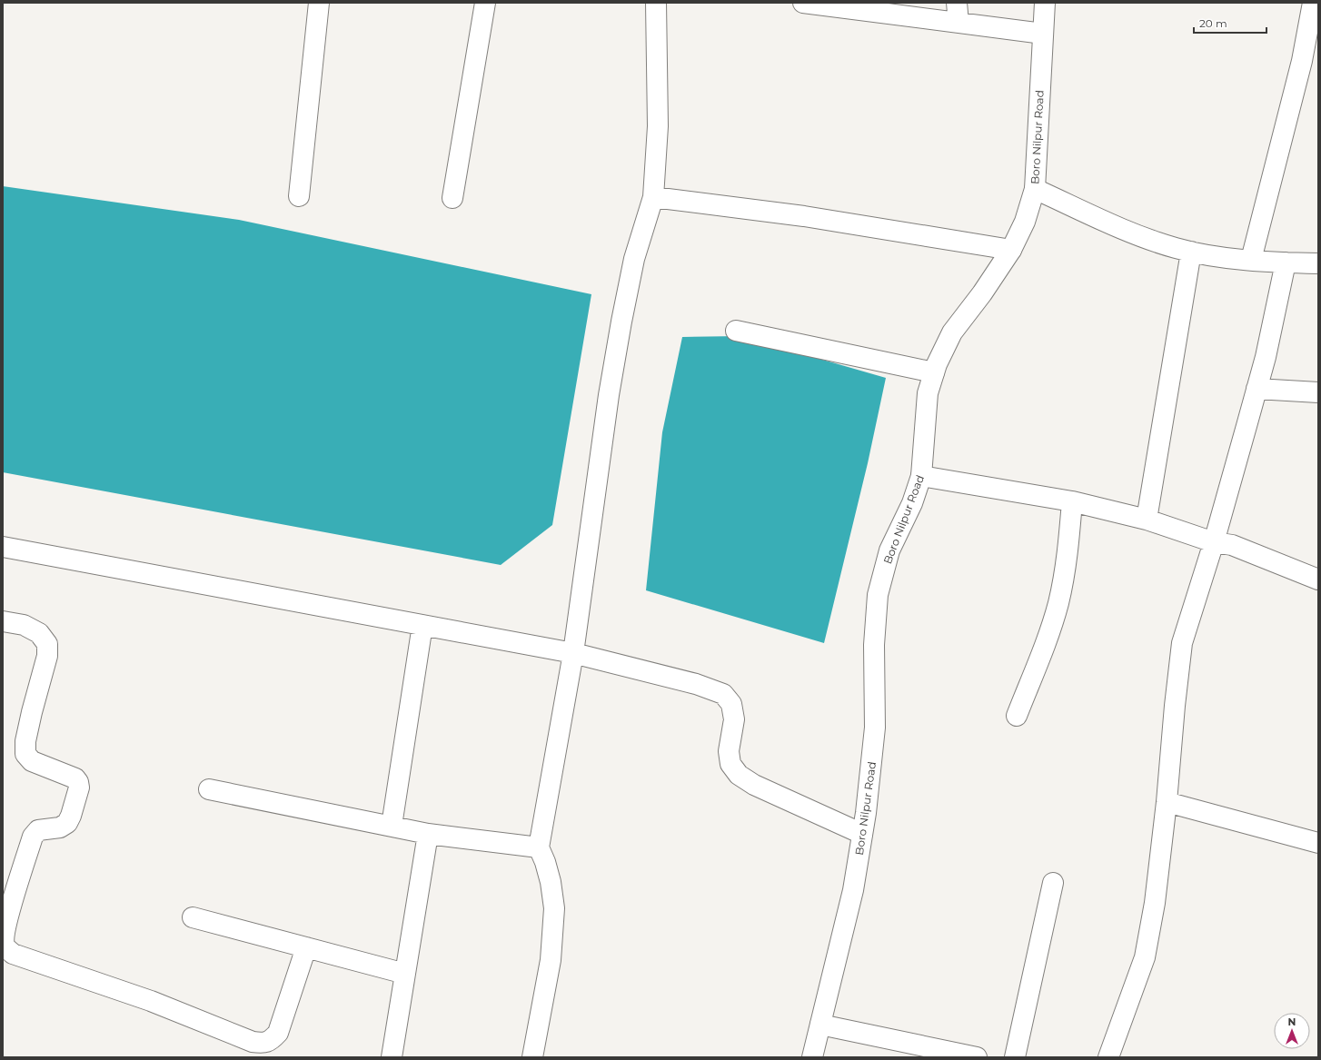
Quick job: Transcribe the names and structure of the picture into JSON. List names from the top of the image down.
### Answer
{
  "streets": {
    "street": ["Boro Nilpur Road"]
  },
  "scale_bar": "20 m",
  "north": "top"
}
